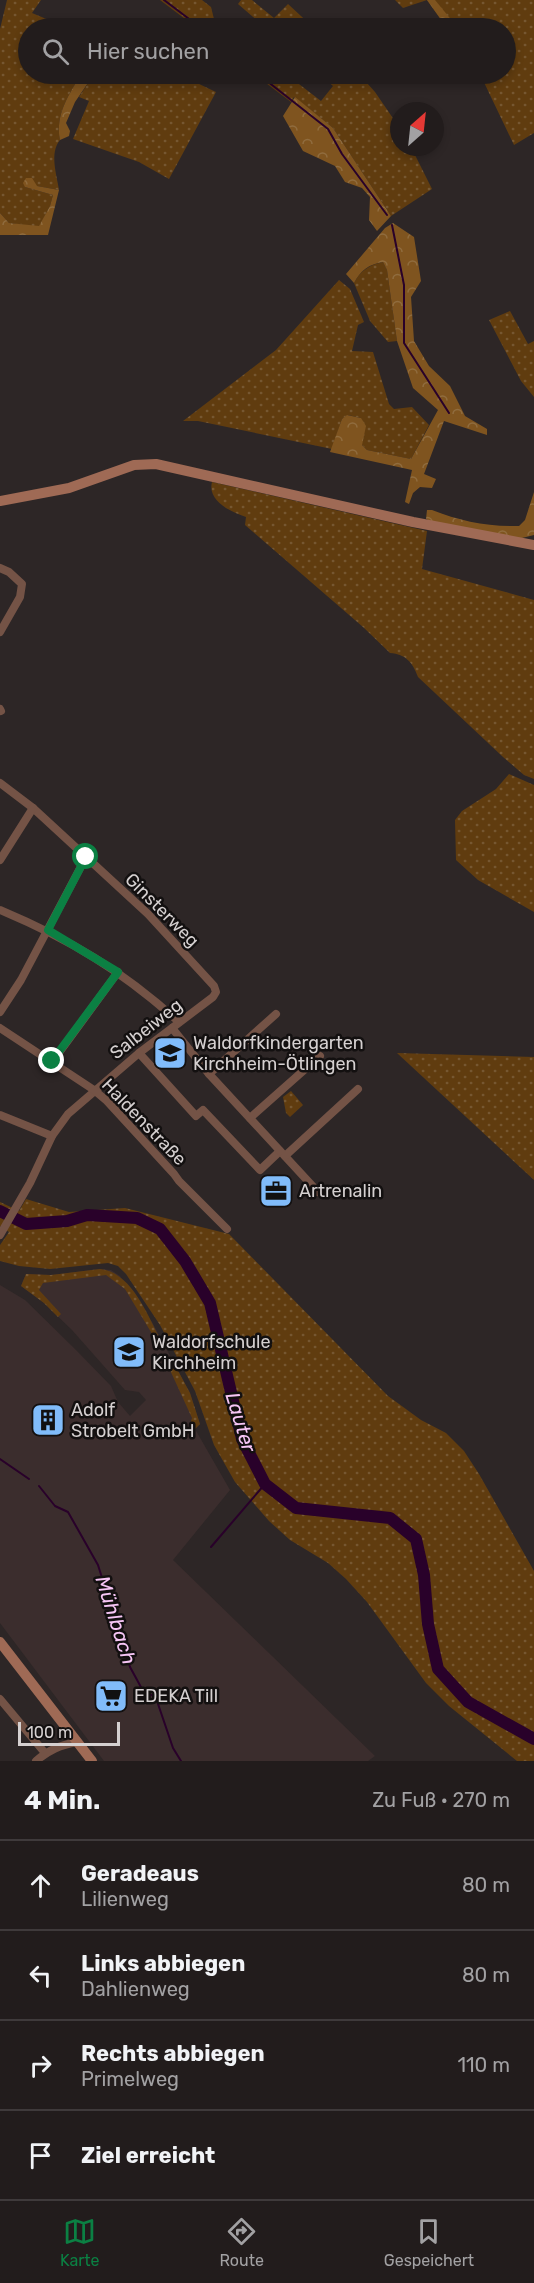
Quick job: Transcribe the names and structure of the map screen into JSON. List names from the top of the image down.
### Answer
{
  "streets": {
    "street": ["Ginsterweg", "Salbeiweg", "Haldenstraße"]
  },
  "crossings": [
    ["Ginsterweg", "Salbeiweg"],
    ["Salbeiweg", "Haldenstraße"]
  ],
  "water": ["Lauter", "Mühlbach"],
  "places": {
    "school or university": ["Waldorfkindergarten Kirchheim-Ötlingen", "Waldorfschule Kirchheim"],
    "office": ["Artrenalin"],
    "building": ["Adolf Strobelt GmbH"],
    "supermarket": ["EDEKA Till"]
  },
  "scale_bar": "100 m",
  "north": "top right",
  "page": {
    "search": "Hier suchen",
    "scale": "100 m",
    "heading": ["4 Min.", "Zu Fuß · 270 m"],
    "list": [
      ["Geradeaus", "Lilienweg", "80 m"],
      ["Links abbiegen", "Dahlienweg", "80 m"],
      ["Rechts abbiegen", "Primelweg", "110 m"],
      "Ziel erreicht"
    ],
    "nav": ["Karte", "Route", "Gespeichert"]
  }
}
